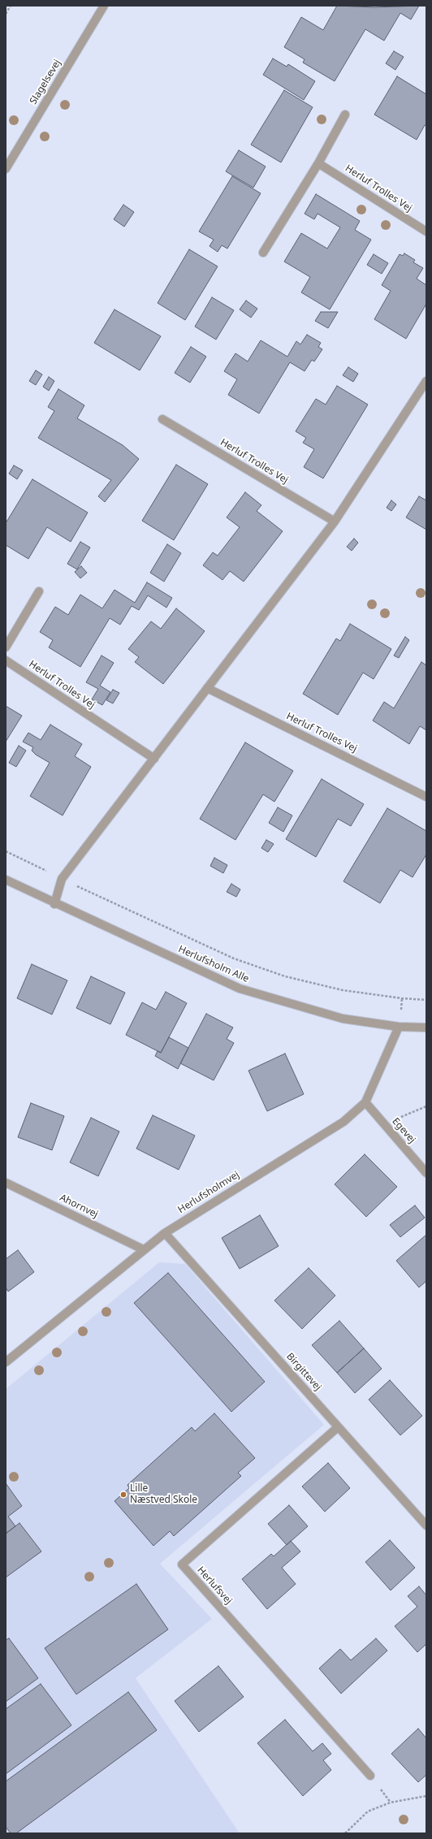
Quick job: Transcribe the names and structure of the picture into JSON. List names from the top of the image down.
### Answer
{
  "streets": {
    "street": [
      "Slagelsevej",
      "Herluf Trolles Vej",
      "Herlufsholm Alle",
      "Egevej",
      "Herlufsholmvej",
      "Ahornvej",
      "Birgittevej",
      "Herlufsvej"
    ]
  },
  "crossings": [
    ["Herlufsholm Alle", "Herlufsholmvej"],
    ["Egevej", "Herlufsholmvej"],
    ["Herlufsholmvej", "Ahornvej"],
    ["Herlufsholmvej", "Birgittevej"],
    ["Birgittevej", "Herlufsvej"]
  ],
  "places": ["Lille Næstved Skole"]
}
